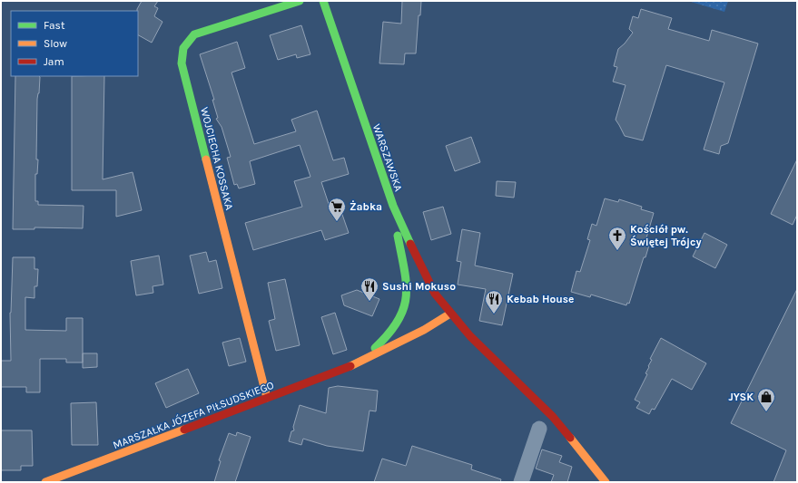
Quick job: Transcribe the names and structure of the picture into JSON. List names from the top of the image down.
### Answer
{
  "streets": {
    "street": ["WARSZAWSKA", "WOJCIECHA KOSSAKA", "MARSZAŁKA JÓZEFA PIŁSUDSKIEGO"]
  },
  "crossings": [
    ["WARSZAWSKA", "MARSZAŁKA JÓZEFA PIŁSUDSKIEGO"],
    ["WOJCIECHA KOSSAKA", "MARSZAŁKA JÓZEFA PIŁSUDSKIEGO"]
  ],
  "places": {
    "supermarket": ["Żabka"],
    "church": ["Kościół pw. Świętej Trójcy"],
    "restaurant": ["Sushi Mokuso", "Kebab House"],
    "shop": ["JYSK"]
  },
  "legend": ["Fast", "Slow", "Jam"]
}
